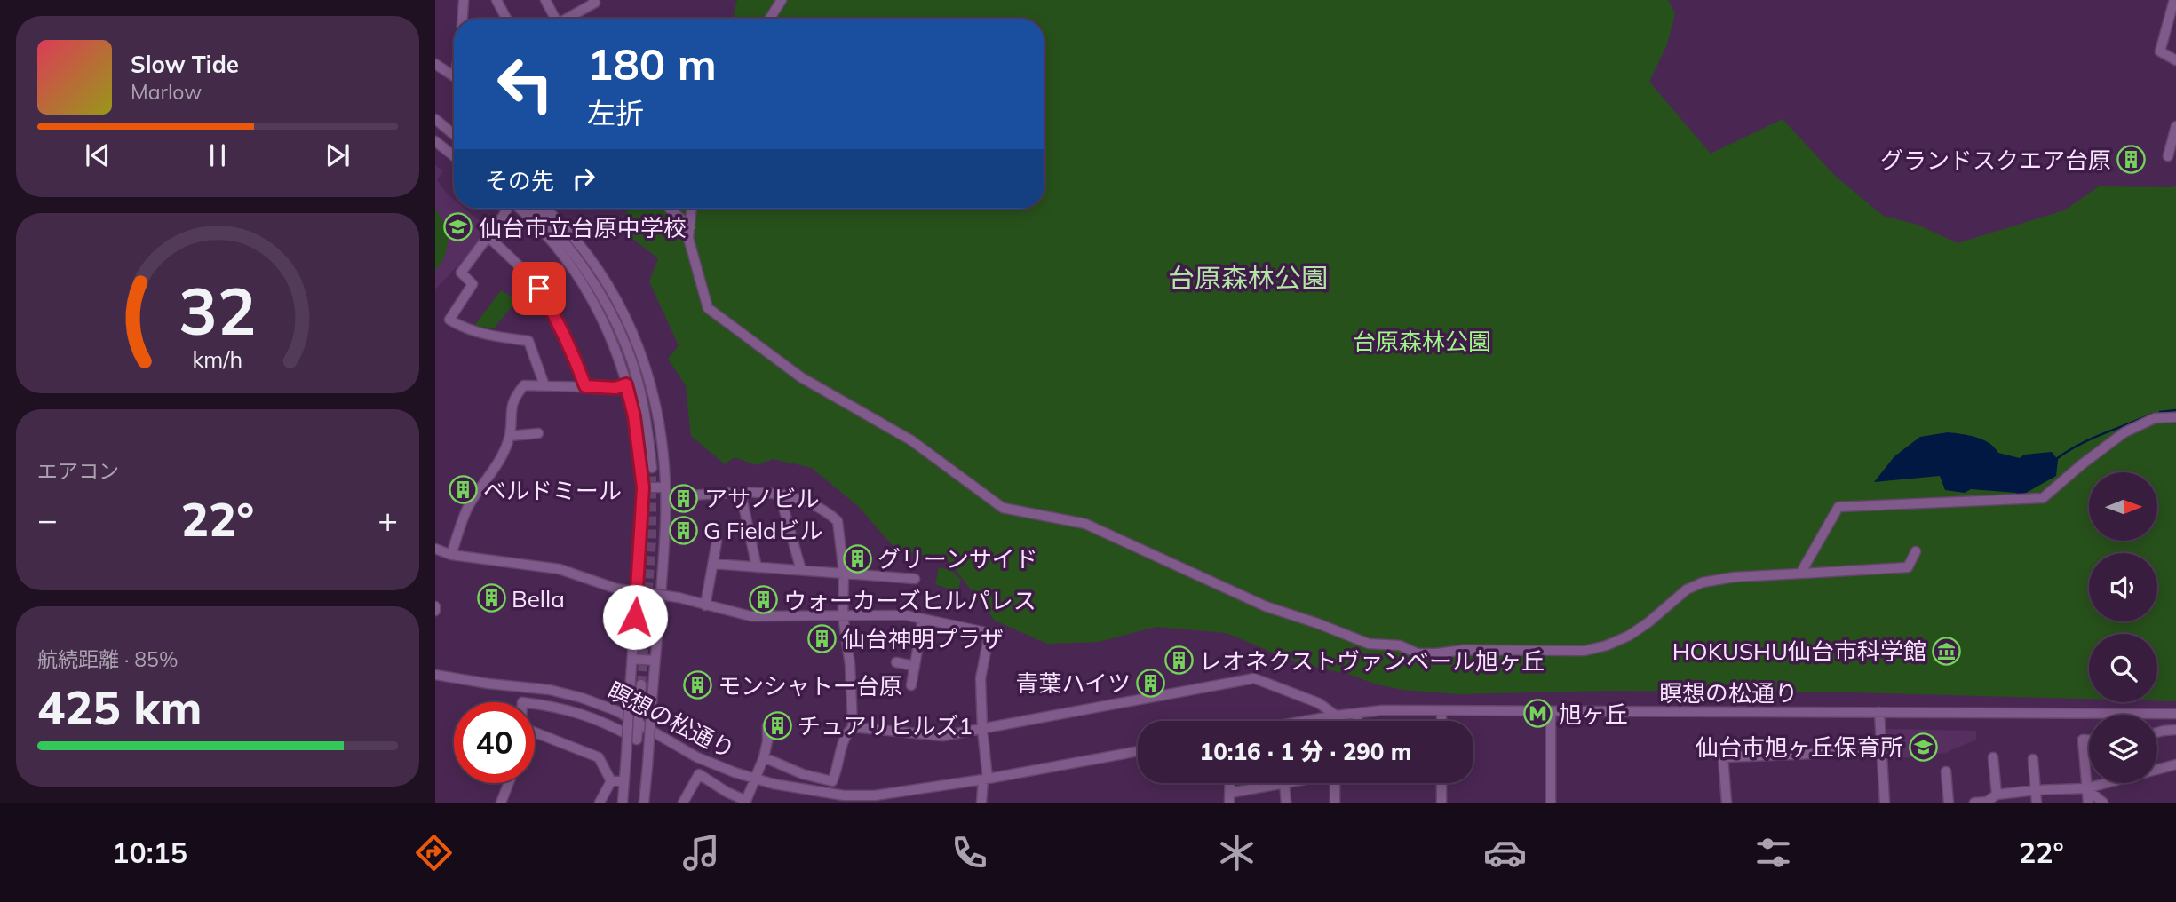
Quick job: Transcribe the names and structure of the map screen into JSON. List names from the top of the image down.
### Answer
{
  "streets": {
    "street": ["瞑想の松通り"]
  },
  "districts": ["台原森林公園"],
  "parks": ["台原森林公園"],
  "places": {
    "building": [
      "グランドスクエア台原",
      "ベルドミール",
      "アサノビル",
      "G Fieldビル",
      "グリーンサイド",
      "Bella",
      "ウォーカーズヒルパレス",
      "仙台神明プラザ",
      "レオネクストヴァンベール旭ヶ丘",
      "青葉ハイツ",
      "モンシャトー台原",
      "チュアリヒルズ1"
    ],
    "school or university": ["仙台市立台原中学校", "仙台市旭ヶ丘保育所"],
    "museum": ["HOKUSHU仙台市科学館"],
    "metro station": ["旭ヶ丘"]
  },
  "north": "right",
  "page": {
    "turn": ["180 m", "左折"],
    "song": ["Slow Tide", "Marlow"],
    "then": "その先",
    "tile": [
      "エアコン",
      ["航続距離 · 85%", "425 km"]
    ],
    "heat": ["−", "22°", "+"],
    "limit": "40",
    "trip": "10:16 · 1 分 · 290 m",
    "tabs": ["10:15", "22°"],
    "gauge": ["32", "km/h"]
  }
}
